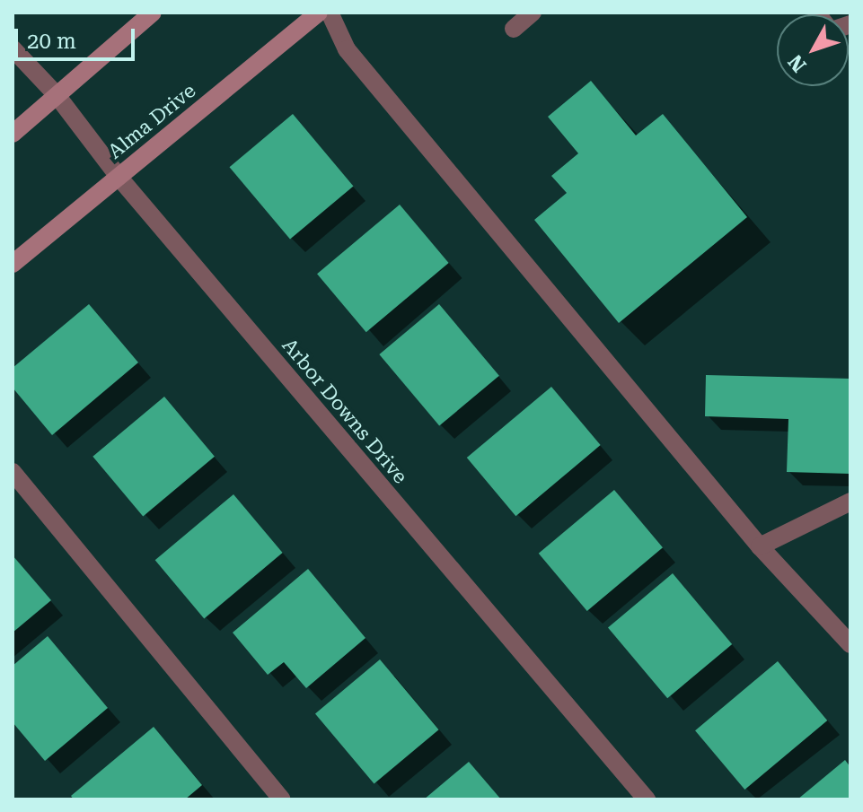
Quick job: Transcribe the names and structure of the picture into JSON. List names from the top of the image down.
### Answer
{
  "streets": {
    "main road": ["Alma Drive"],
    "street": ["Arbor Downs Drive"]
  },
  "crossings": [
    ["Alma Drive", "Arbor Downs Drive"]
  ],
  "scale_bar": "20 m",
  "north": "bottom left"
}
